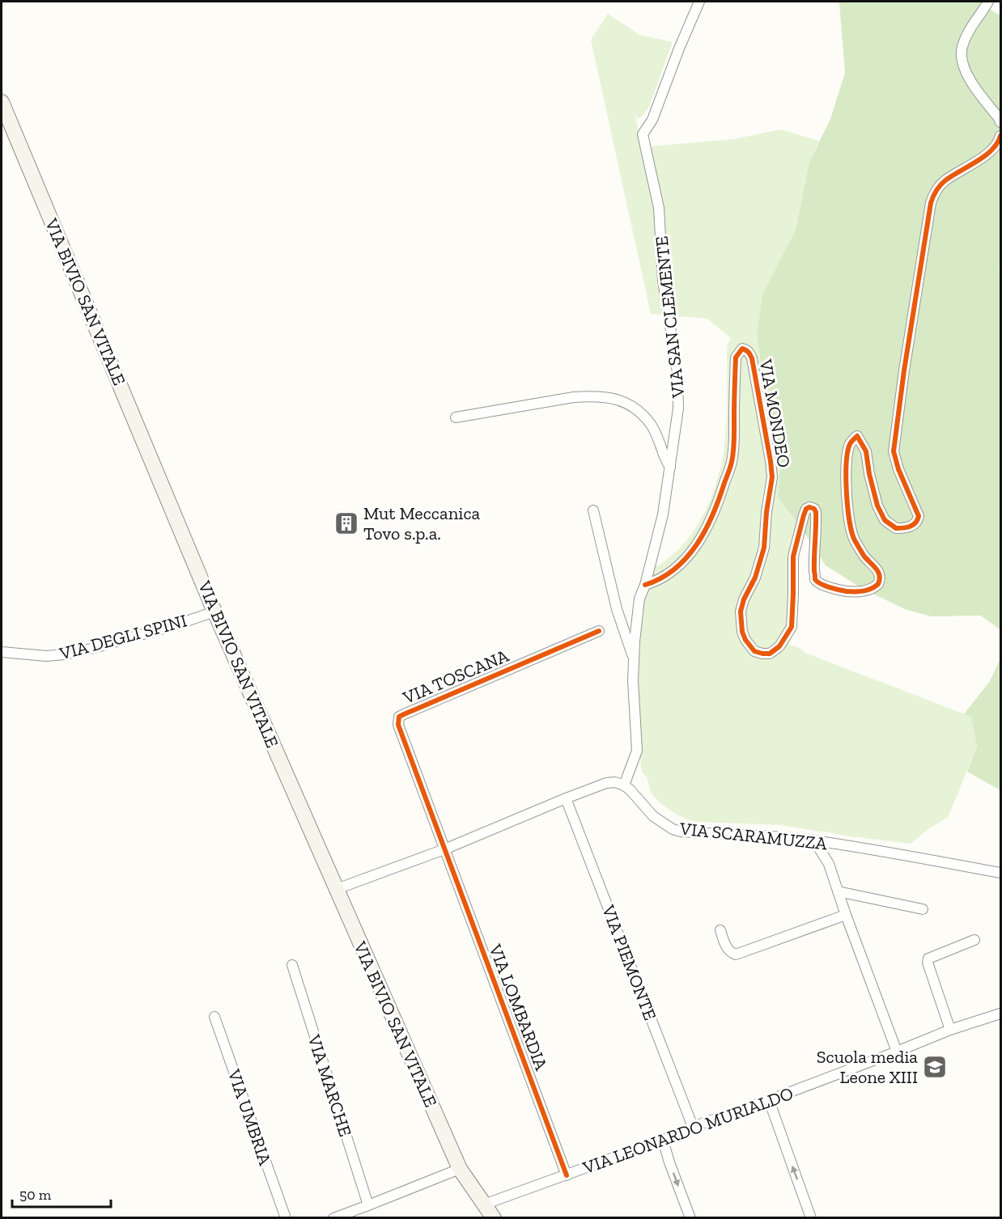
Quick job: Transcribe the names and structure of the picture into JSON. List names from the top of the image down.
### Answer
{
  "streets": {
    "main road": ["VIA BIVIO SAN VITALE"],
    "street": [
      "VIA SAN CLEMENTE",
      "VIA MONDEO",
      "VIA DEGLI SPINI",
      "VIA TOSCANA",
      "VIA SCARAMUZZA",
      "VIA PIEMONTE",
      "VIA LOMBARDIA",
      "VIA MARCHE",
      "VIA UMBRIA",
      "VIA LEONARDO MURIALDO"
    ]
  },
  "crossings": [
    ["VIA BIVIO SAN VITALE", "VIA DEGLI SPINI"],
    ["VIA BIVIO SAN VITALE", "VIA LEONARDO MURIALDO"],
    ["VIA SAN CLEMENTE", "VIA MONDEO"],
    ["VIA SAN CLEMENTE", "VIA SCARAMUZZA"],
    ["VIA TOSCANA", "VIA LOMBARDIA"],
    ["VIA PIEMONTE", "VIA LEONARDO MURIALDO"],
    ["VIA LOMBARDIA", "VIA LEONARDO MURIALDO"]
  ],
  "places": {
    "building": ["Mut Meccanica Tovo s.p.a."],
    "school or university": ["Scuola media Leone XIII"]
  },
  "scale_bar": "50 m"
}
